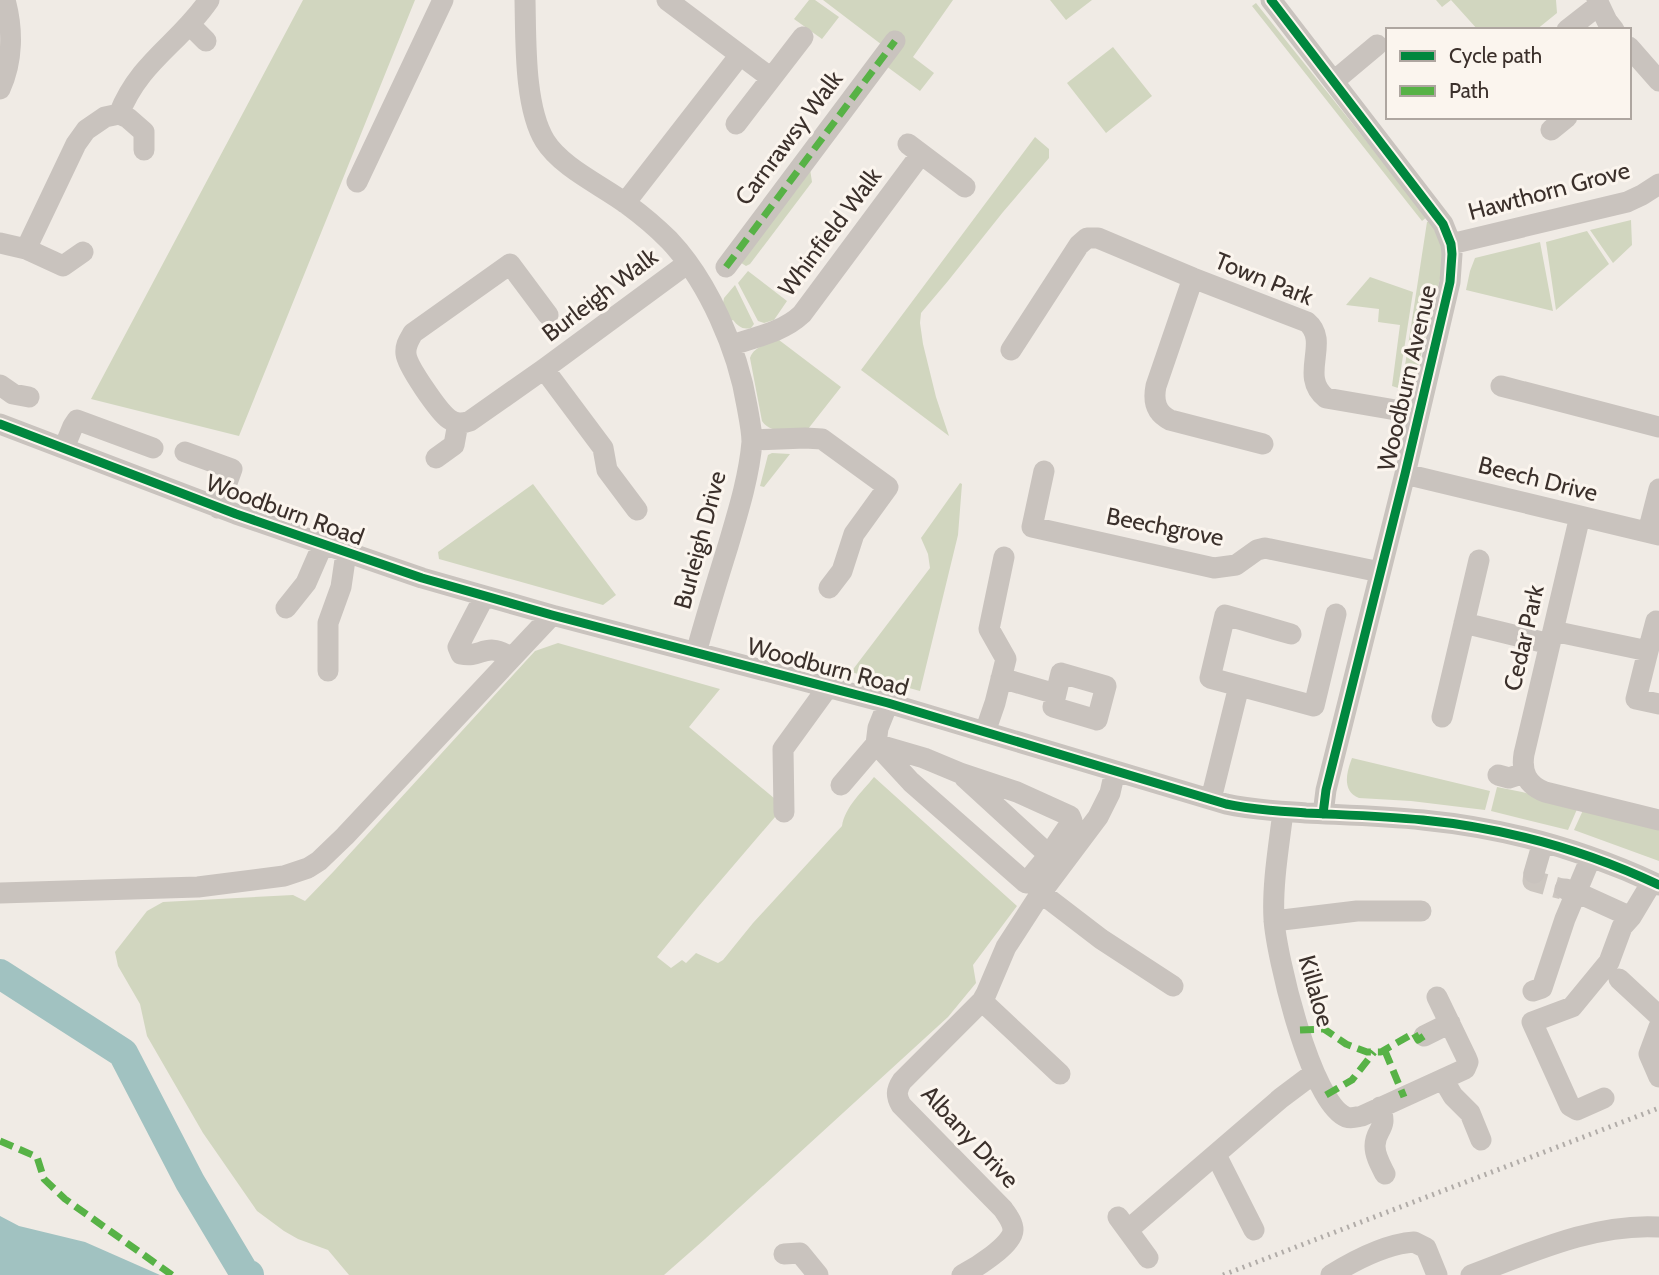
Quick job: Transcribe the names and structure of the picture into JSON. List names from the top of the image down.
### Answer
{
  "streets": {
    "street": [
      "Carnrawsy Walk",
      "Hawthorn Grove",
      "Whinfield Walk",
      "Town Park",
      "Burleigh Walk",
      "Woodburn Avenue",
      "Beech Drive",
      "Woodburn Road",
      "Beechgrove",
      "Burleigh Drive",
      "Cedar Park",
      "Killaloe",
      "Albany Drive"
    ]
  },
  "crossings": [
    ["Hawthorn Grove", "Woodburn Avenue"],
    ["Whinfield Walk", "Burleigh Drive"],
    ["Town Park", "Woodburn Avenue"],
    ["Burleigh Walk", "Burleigh Drive"],
    ["Woodburn Avenue", "Beech Drive"],
    ["Woodburn Avenue", "Woodburn Road"],
    ["Woodburn Avenue", "Beechgrove"],
    ["Beech Drive", "Cedar Park"],
    ["Woodburn Road", "Burleigh Drive"],
    ["Woodburn Road", "Killaloe"],
    ["Woodburn Road", "Albany Drive"]
  ],
  "legend": ["Cycle path", "Path"]
}
